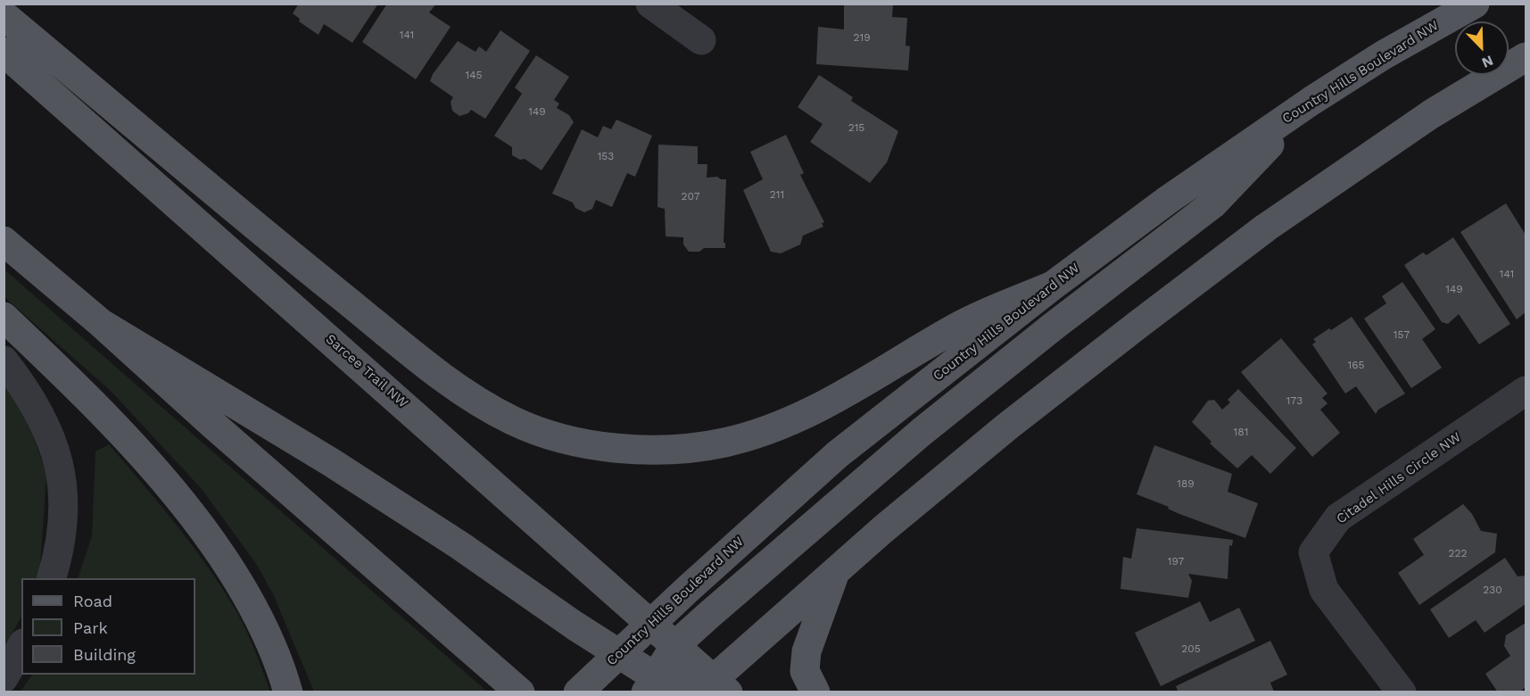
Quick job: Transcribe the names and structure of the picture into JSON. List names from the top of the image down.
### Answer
{
  "streets": {
    "main road": ["Country Hills Boulevard NW", "Sarcee Trail NW"],
    "street": ["Citadel Hills Circle NW"]
  },
  "crossings": [
    ["Country Hills Boulevard NW", "Sarcee Trail NW"]
  ],
  "house_numbers": [
    "141",
    "219",
    "145",
    "149",
    "215",
    "153",
    "211",
    "207",
    "141",
    "149",
    "157",
    "165",
    "173",
    "181",
    "189",
    "222",
    "197",
    "230",
    "205"
  ],
  "legend": ["Road", "Park", "Building"],
  "north": "bottom right"
}
